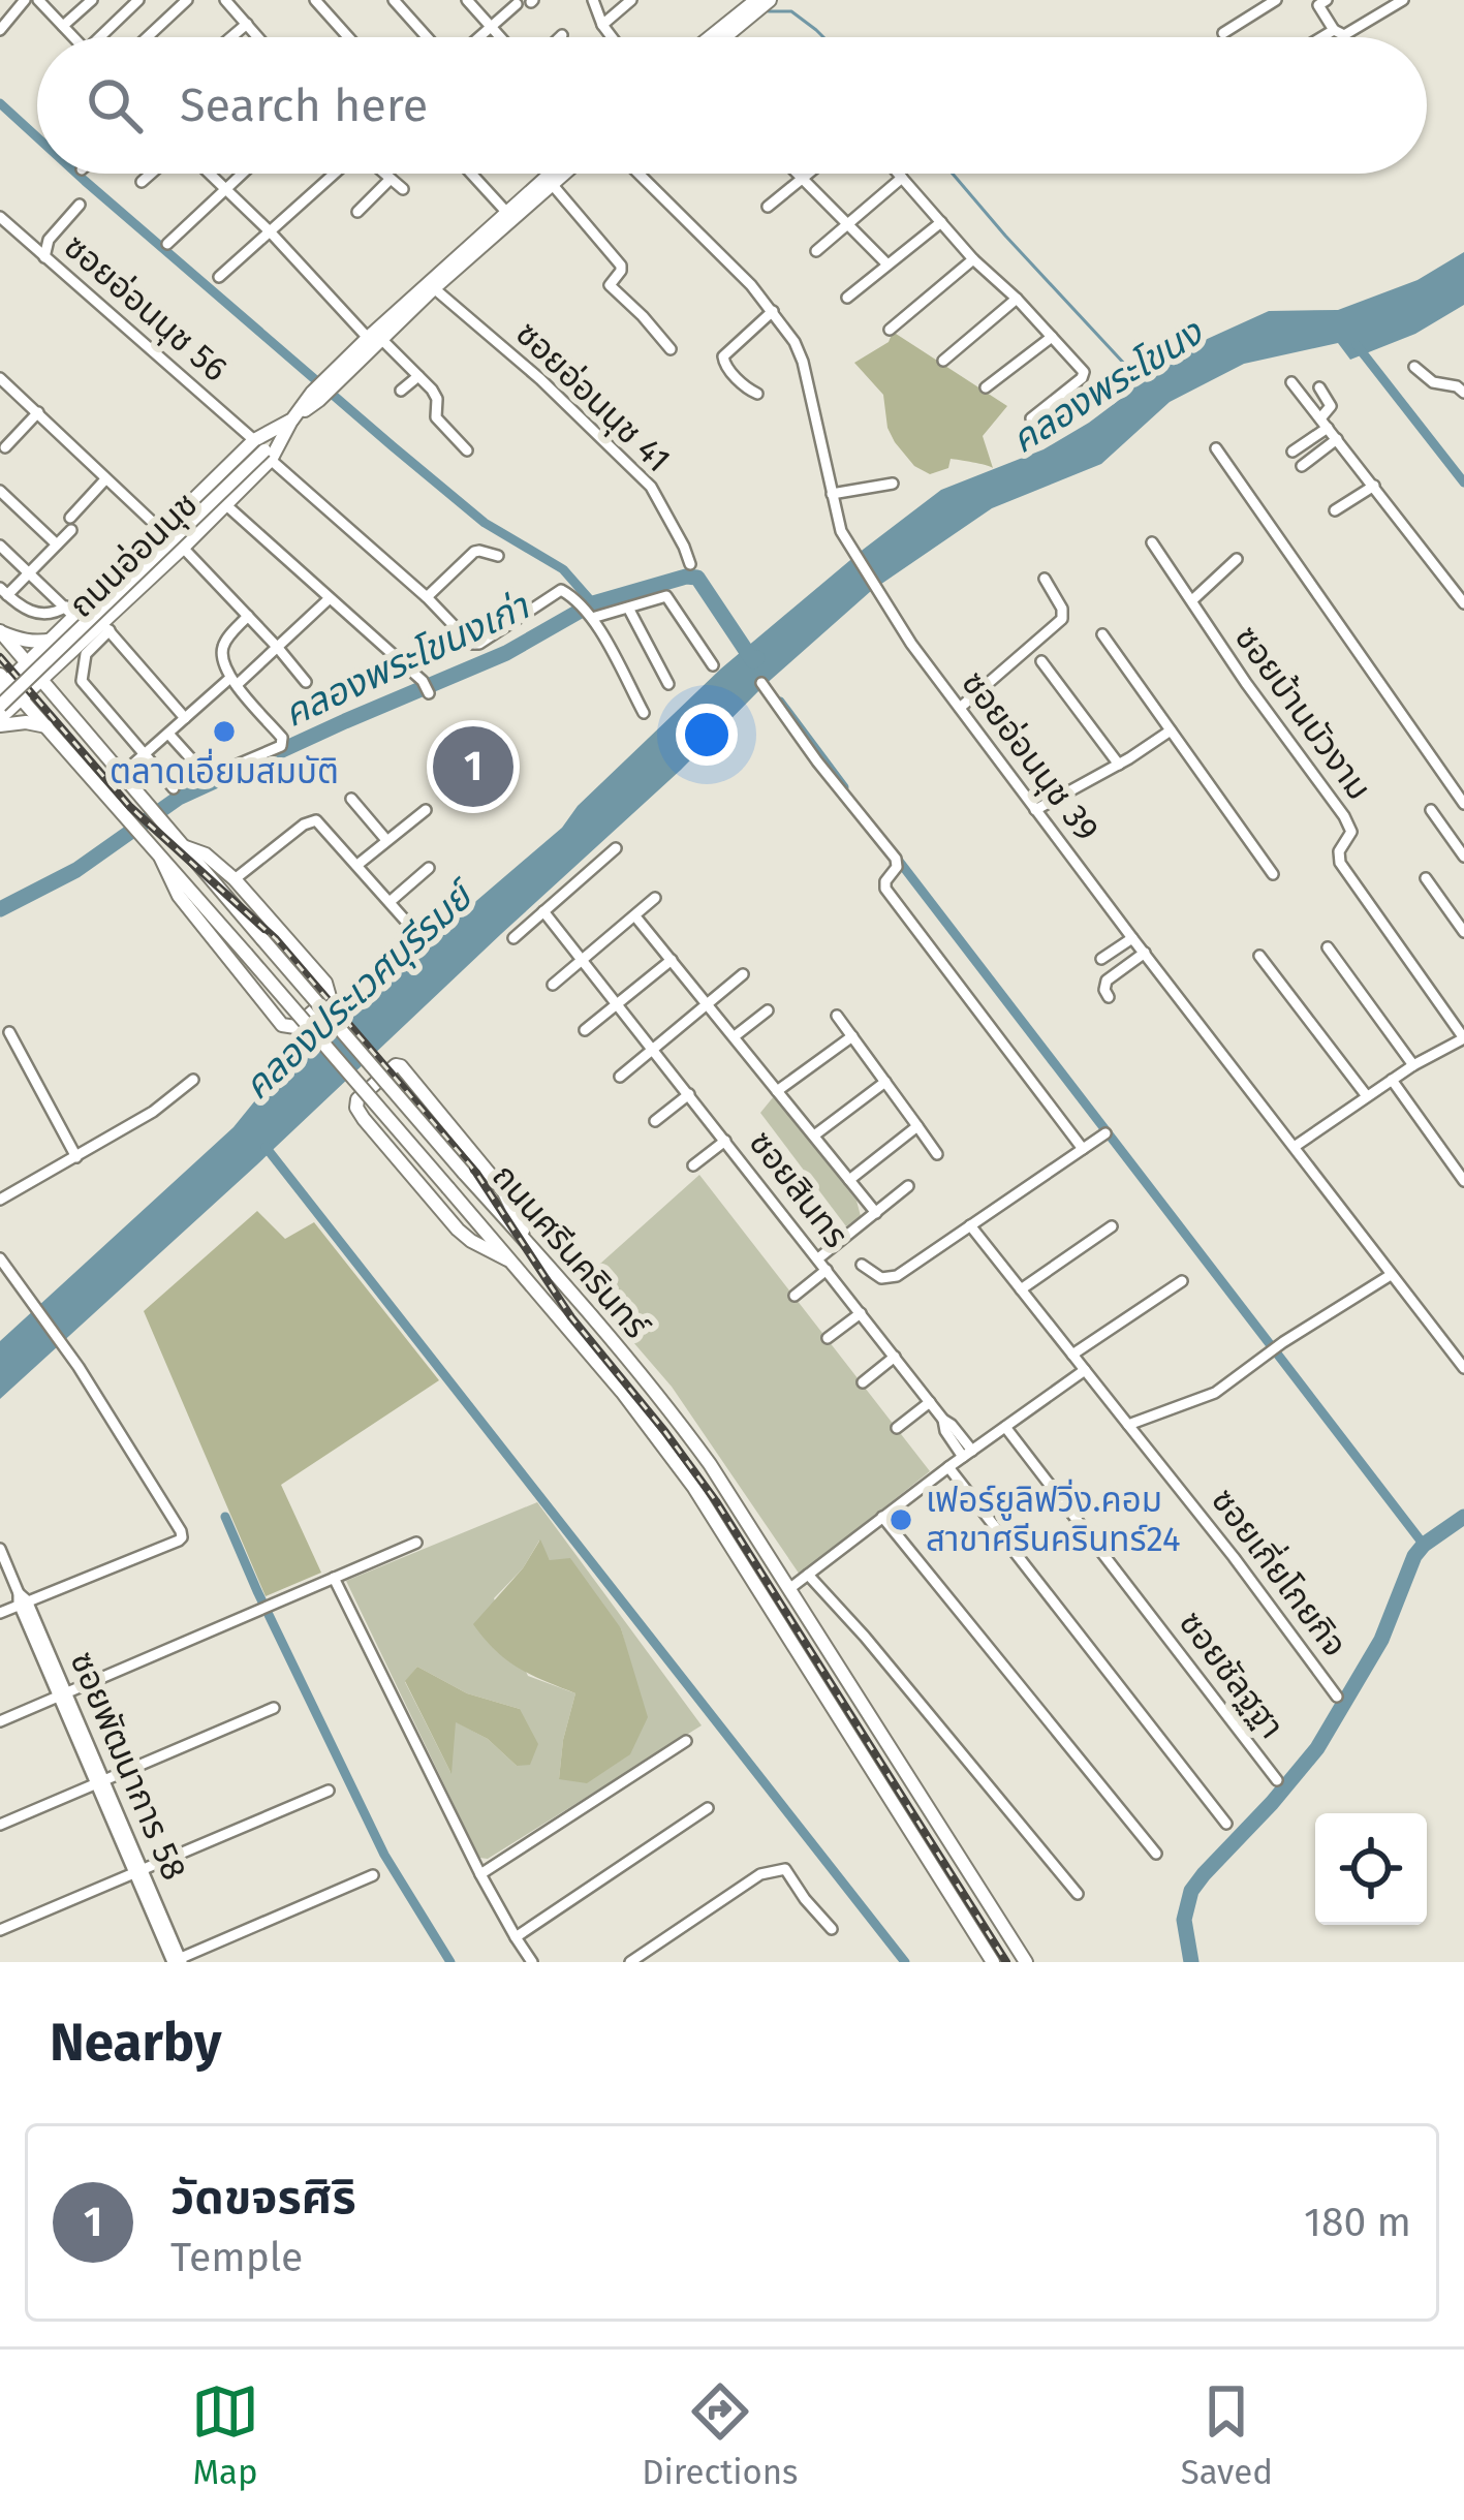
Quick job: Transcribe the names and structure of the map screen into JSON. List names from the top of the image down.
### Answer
{
  "streets": {
    "main road": ["ถนนอ่อนนุช", "ถนนศรีนครินทร์"],
    "street": [
      "ซอยอ่อนนุช 56",
      "ซอยอ่อนนุช 41",
      "ซอยบ้านบัวงาม",
      "ซอยอ่อนนุช 39",
      "ซอยสินทร",
      "ซอยเกี่ยโกยกิจ",
      "ซอยชัลฐฐา",
      "ซอยพัฒนาการ 58"
    ]
  },
  "crossings": [
    ["ซอยอ่อนนุช 56", "ถนนอ่อนนุช"],
    ["ซอยอ่อนนุช 41", "ถนนอ่อนนุช"],
    ["ถนนอ่อนนุช", "ถนนศรีนครินทร์"]
  ],
  "water": ["คลองพระโขนง", "คลองพระโขนงเก่า", "คลองประเวศบุรีรมย์"],
  "places": ["ตลาดเอี่ยมสมบัติ", "เฟอร์ยูลิฟวิ่ง.คอม สาขาศรีนครินทร์24"],
  "page": {
    "search": "Search here",
    "pins": "1",
    "heading": "Nearby",
    "list": [
      {
        "mark": "1",
        "name": "วัดขจรศิริ",
        "note": "Temple",
        "value": "180 m"
      }
    ],
    "nav": ["Map", "Directions", "Saved"]
  }
}
